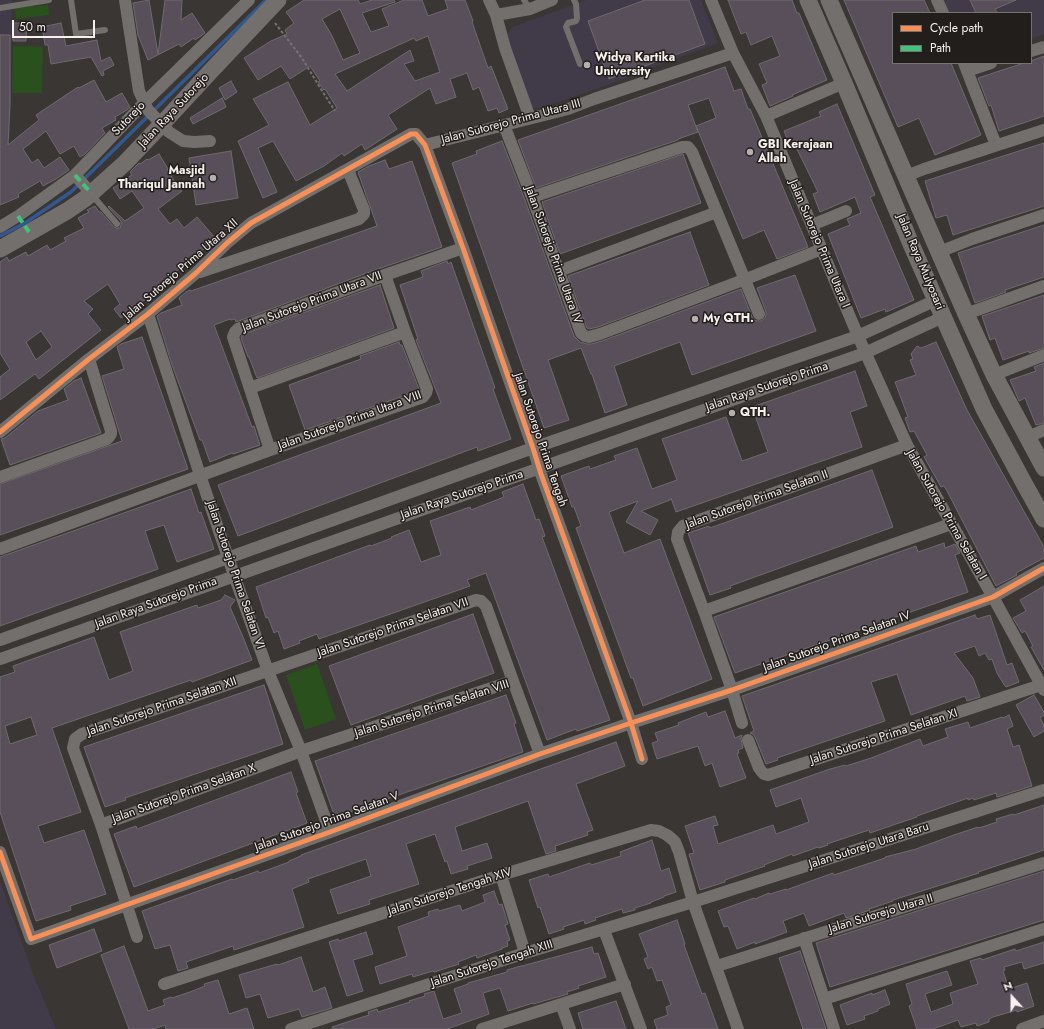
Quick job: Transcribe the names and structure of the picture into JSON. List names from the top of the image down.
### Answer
{
  "streets": {
    "main road": ["Jalan Raya Sutorejo", "Jalan Raya Mulyosari"],
    "street": [
      "Sutorejo",
      "Jalan Sutorejo Prima Utara III",
      "Jalan Sutorejo Prima Utara I",
      "Jalan Sutorejo Prima Utara IV",
      "Jalan Sutorejo Prima Utara XII",
      "Jalan Sutorejo Prima Utara VII",
      "Jalan Raya Sutorejo Prima",
      "Jalan Sutorejo Prima Utara VIII",
      "Jalan Sutorejo Prima Tengah",
      "Jalan Sutorejo Prima Selatan II",
      "Jalan Sutorejo Prima Selatan I",
      "Jalan Sutorejo Prima Selatan VI",
      "Jalan Sutorejo Prima Selatan VII",
      "Jalan Sutorejo Prima Selatan IV",
      "Jalan Sutorejo Prima Selatan XII",
      "Jalan Sutorejo Prima Selatan VIII",
      "Jalan Sutorejo Prima Selatan XI",
      "Jalan Sutorejo Prima Selatan X",
      "Jalan Sutorejo Prima Selatan V",
      "Jalan Sutorejo Utara Baru",
      "Jalan Sutorejo Tengah XIV",
      "Jalan Sutorejo Utara II",
      "Jalan Sutorejo Tengah XIII"
    ]
  },
  "crossings": [
    ["Jalan Raya Sutorejo", "Sutorejo"],
    ["Jalan Sutorejo Prima Utara III", "Jalan Sutorejo Prima Utara I"],
    ["Jalan Sutorejo Prima Utara III", "Jalan Sutorejo Prima Utara IV"],
    ["Jalan Sutorejo Prima Utara III", "Jalan Sutorejo Prima Utara XII"],
    ["Jalan Sutorejo Prima Utara III", "Jalan Sutorejo Prima Tengah"],
    ["Jalan Sutorejo Prima Utara I", "Jalan Sutorejo Prima Utara IV"],
    ["Jalan Sutorejo Prima Utara I", "Jalan Raya Sutorejo Prima"],
    ["Jalan Sutorejo Prima Utara I", "Jalan Sutorejo Prima Selatan I"],
    ["Jalan Raya Mulyosari", "Jalan Raya Sutorejo Prima"],
    ["Jalan Sutorejo Prima Utara XII", "Jalan Sutorejo Prima Tengah"],
    ["Jalan Sutorejo Prima Utara XII", "Jalan Sutorejo Prima Selatan VI"],
    ["Jalan Sutorejo Prima Utara VII", "Jalan Sutorejo Prima Utara VIII"],
    ["Jalan Sutorejo Prima Utara VII", "Jalan Sutorejo Prima Tengah"],
    ["Jalan Raya Sutorejo Prima", "Jalan Sutorejo Prima Tengah"],
    ["Jalan Raya Sutorejo Prima", "Jalan Sutorejo Prima Selatan I"],
    ["Jalan Raya Sutorejo Prima", "Jalan Sutorejo Prima Selatan VI"],
    ["Jalan Sutorejo Prima Utara VIII", "Jalan Sutorejo Prima Selatan VI"],
    ["Jalan Sutorejo Prima Tengah", "Jalan Sutorejo Prima Selatan IV"],
    ["Jalan Sutorejo Prima Tengah", "Jalan Sutorejo Prima Selatan V"],
    ["Jalan Sutorejo Prima Selatan II", "Jalan Sutorejo Prima Selatan I"],
    ["Jalan Sutorejo Prima Selatan II", "Jalan Sutorejo Prima Selatan IV"],
    ["Jalan Sutorejo Prima Selatan I", "Jalan Sutorejo Prima Selatan IV"],
    ["Jalan Sutorejo Prima Selatan I", "Jalan Sutorejo Prima Selatan XI"],
    ["Jalan Sutorejo Prima Selatan VI", "Jalan Sutorejo Prima Selatan VII"],
    ["Jalan Sutorejo Prima Selatan VI", "Jalan Sutorejo Prima Selatan XII"],
    ["Jalan Sutorejo Prima Selatan VI", "Jalan Sutorejo Prima Selatan VIII"],
    ["Jalan Sutorejo Prima Selatan VI", "Jalan Sutorejo Prima Selatan X"],
    ["Jalan Sutorejo Prima Selatan VI", "Jalan Sutorejo Prima Selatan V"],
    ["Jalan Sutorejo Prima Selatan VII", "Jalan Sutorejo Prima Selatan XII"],
    ["Jalan Sutorejo Prima Selatan VII", "Jalan Sutorejo Prima Selatan VIII"],
    ["Jalan Sutorejo Prima Selatan IV", "Jalan Sutorejo Prima Selatan V"],
    ["Jalan Sutorejo Prima Selatan XII", "Jalan Sutorejo Prima Selatan X"],
    ["Jalan Sutorejo Prima Selatan VIII", "Jalan Sutorejo Prima Selatan X"],
    ["Jalan Sutorejo Prima Selatan VIII", "Jalan Sutorejo Prima Selatan V"],
    ["Jalan Sutorejo Prima Selatan X", "Jalan Sutorejo Prima Selatan V"],
    ["Jalan Sutorejo Utara Baru", "Jalan Sutorejo Tengah XIV"],
    ["Jalan Sutorejo Utara Baru", "Jalan Sutorejo Tengah XIII"],
    ["Jalan Sutorejo Tengah XIV", "Jalan Sutorejo Tengah XIII"]
  ],
  "places": [
    "Widya Kartika University",
    "GBI Kerajaan Allah",
    "Masjid Thariqul Jannah",
    "My QTH.",
    "QTH."
  ],
  "legend": ["Cycle path", "Path"],
  "scale_bar": "50 m",
  "north": "top"
}
